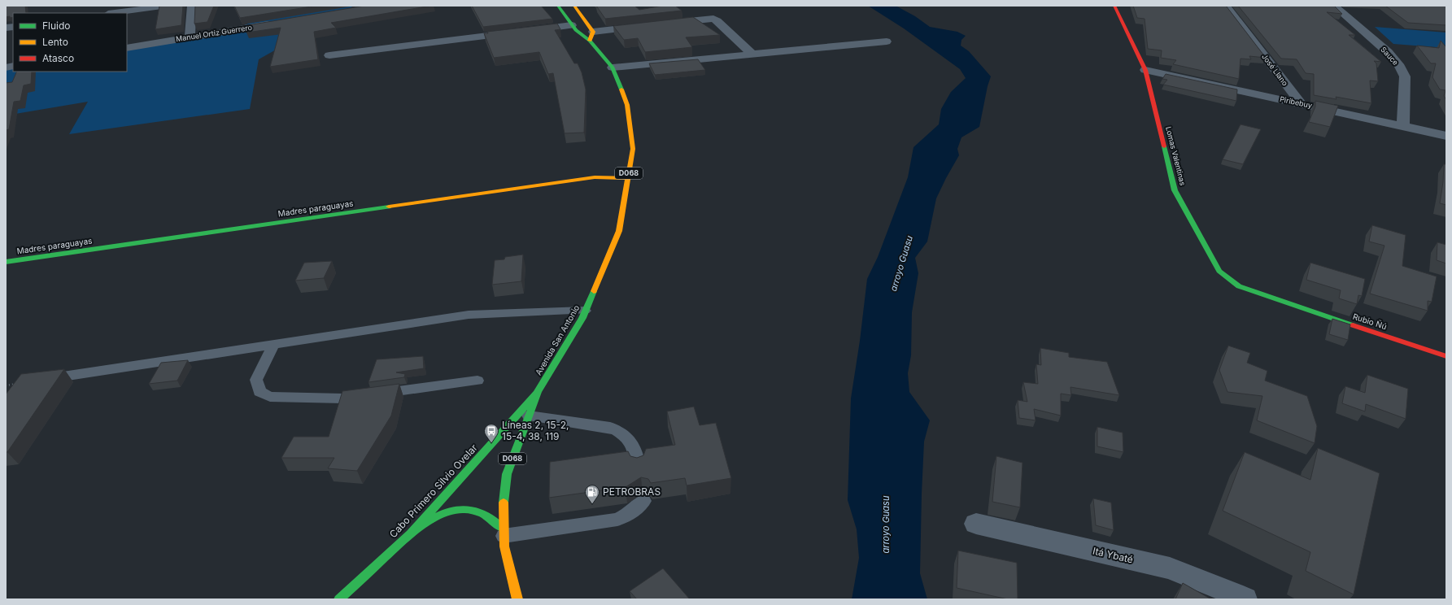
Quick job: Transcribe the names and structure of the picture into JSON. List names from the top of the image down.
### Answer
{
  "streets": {
    "main road": [
      "Lomas Valentinas",
      "D068",
      "Madres paraguayas",
      "Rubio Ñú",
      "Avenida San Antonio",
      "Cabo Primero Silvio Ovelar"
    ],
    "street": [
      "Manuel Ortíz Guerrero",
      "Sauce",
      "José Llano",
      "Piribebuy",
      "Itá Ybaté"
    ]
  },
  "crossings": [
    ["Sauce", "Piribebuy"],
    ["José Llano", "Piribebuy"],
    ["Piribebuy", "Lomas Valentinas"],
    ["Lomas Valentinas", "Rubio Ñú"],
    ["Madres paraguayas", "Avenida San Antonio"],
    ["Avenida San Antonio", "Cabo Primero Silvio Ovelar"]
  ],
  "water": ["arroyo Guasu"],
  "places": {
    "bus stop": ["Líneas 2, 15-2, 15-4, 38, 119"],
    "fuel station": ["PETROBRAS"]
  },
  "legend": ["Fluido", "Lento", "Atasco"]
}
